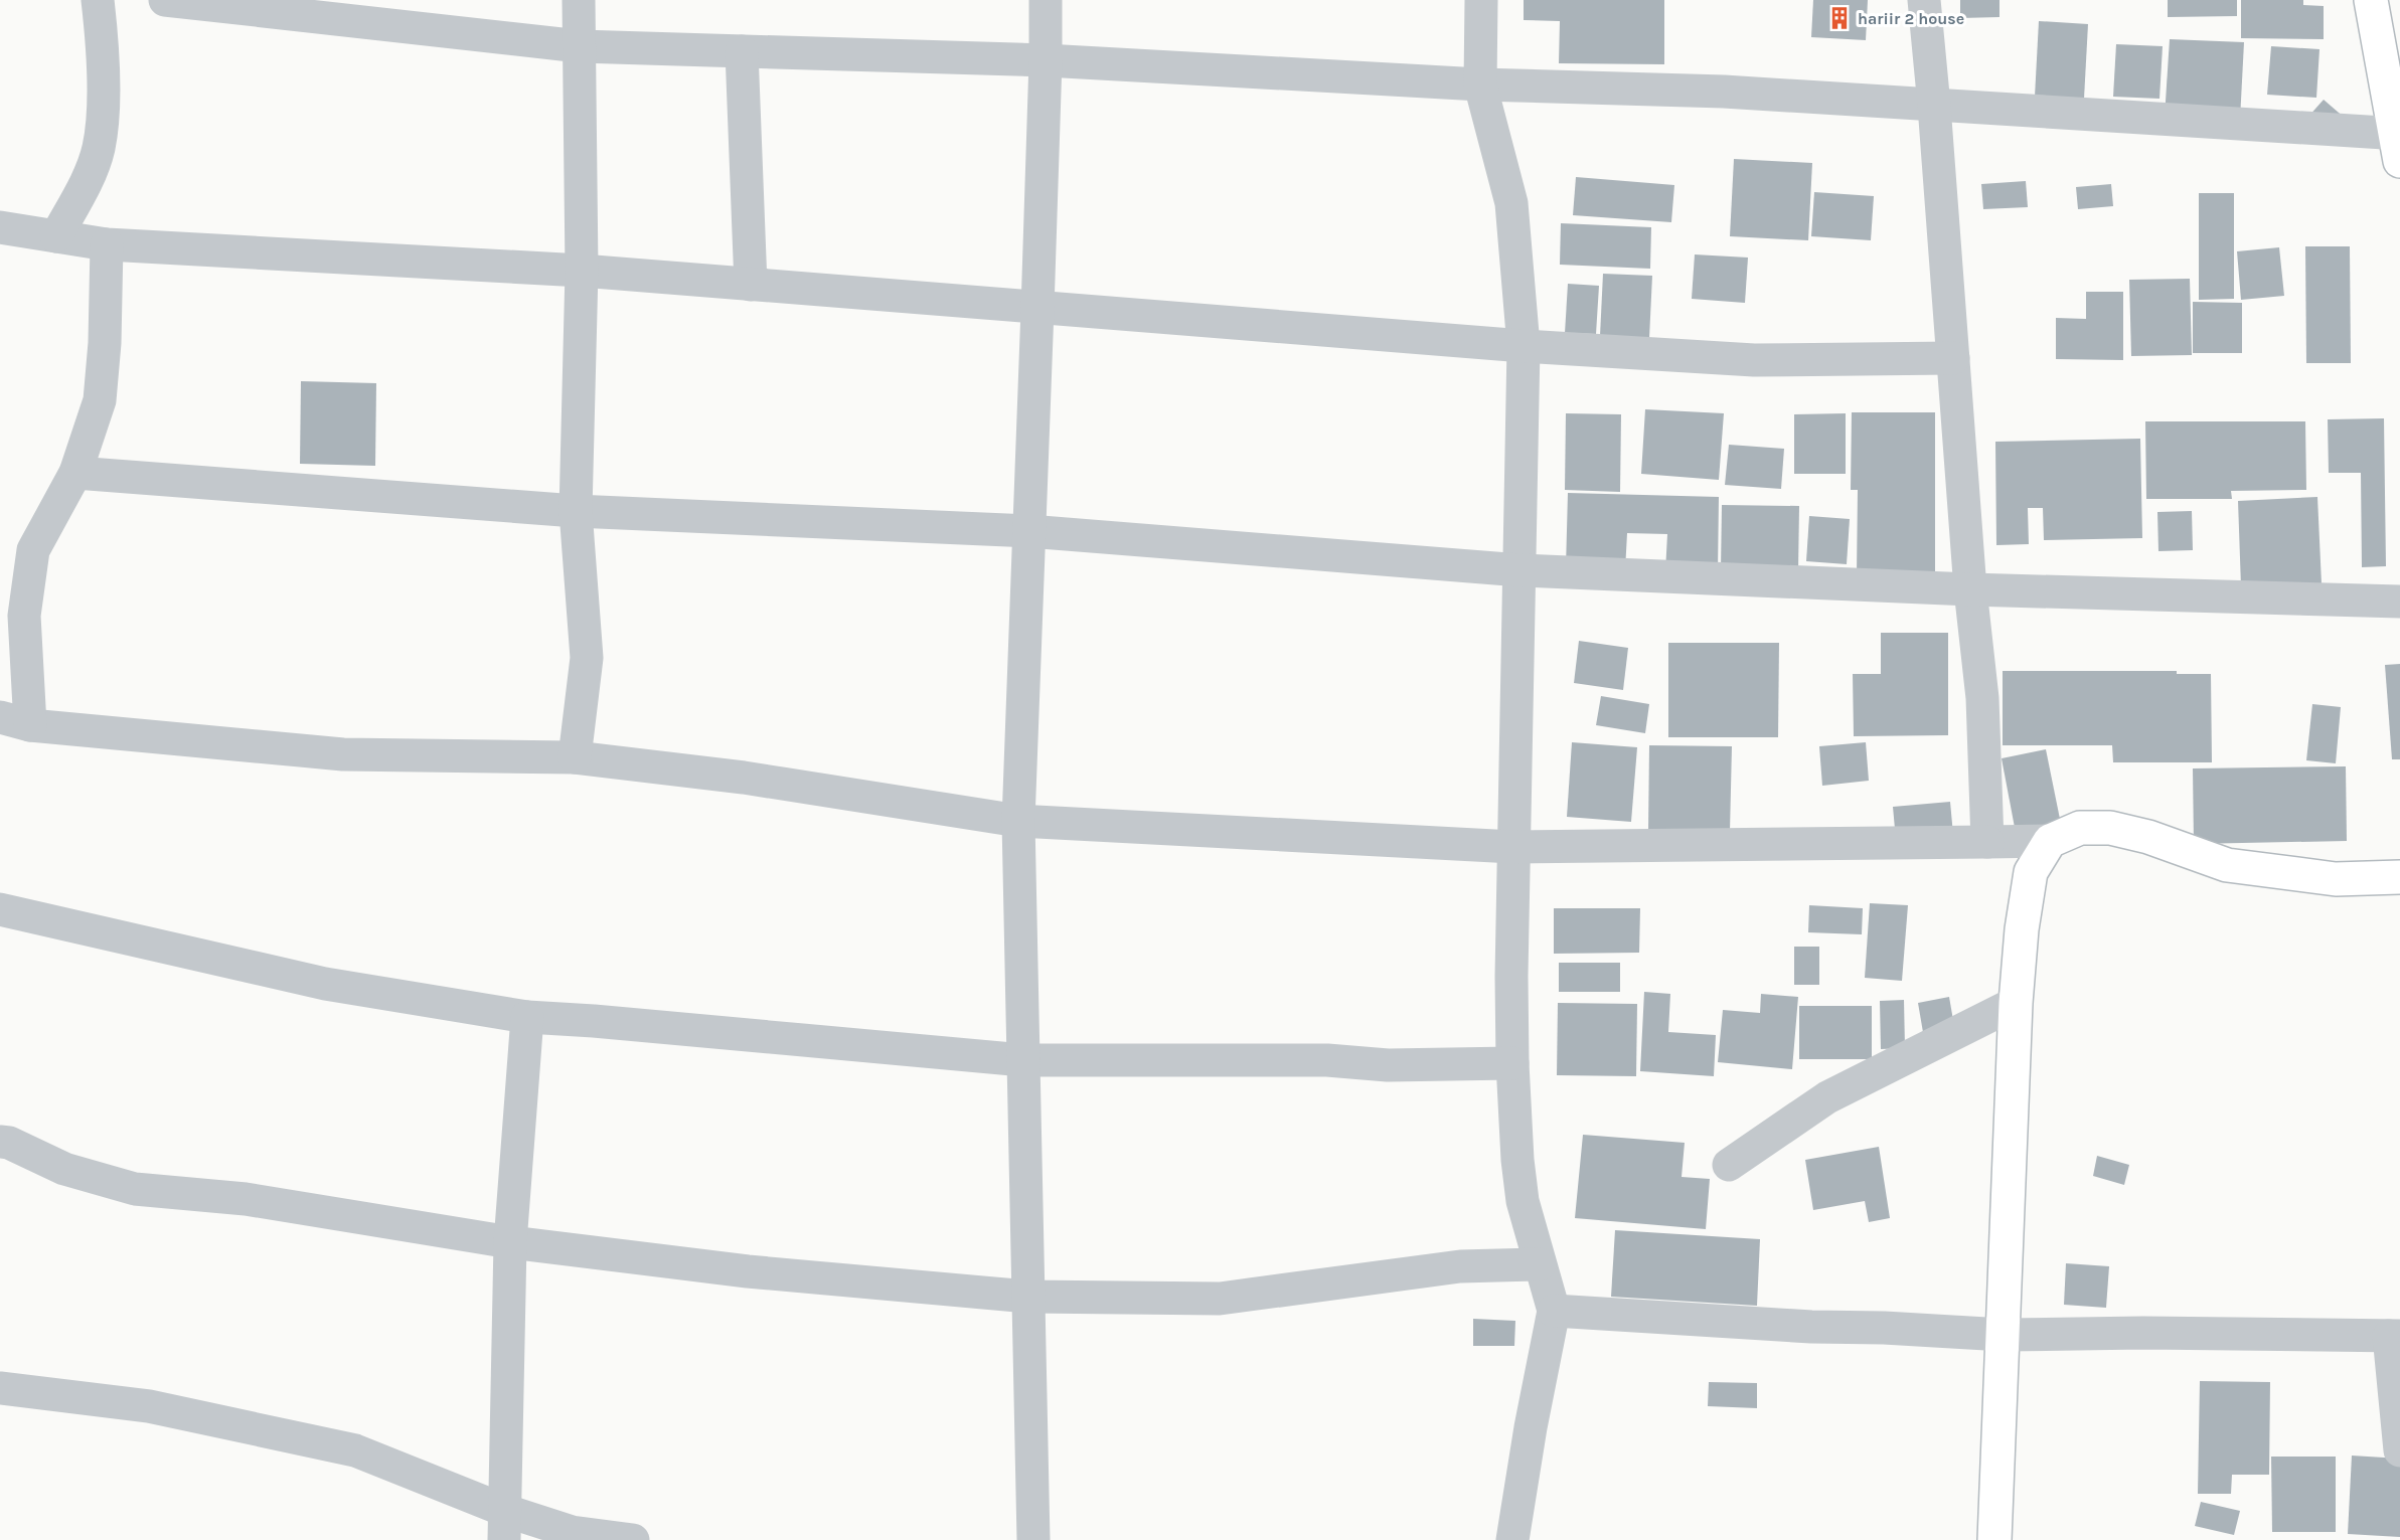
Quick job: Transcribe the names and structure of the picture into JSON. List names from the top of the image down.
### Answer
{
  "places": {
    "building": ["hariir 2 house"]
  }
}
